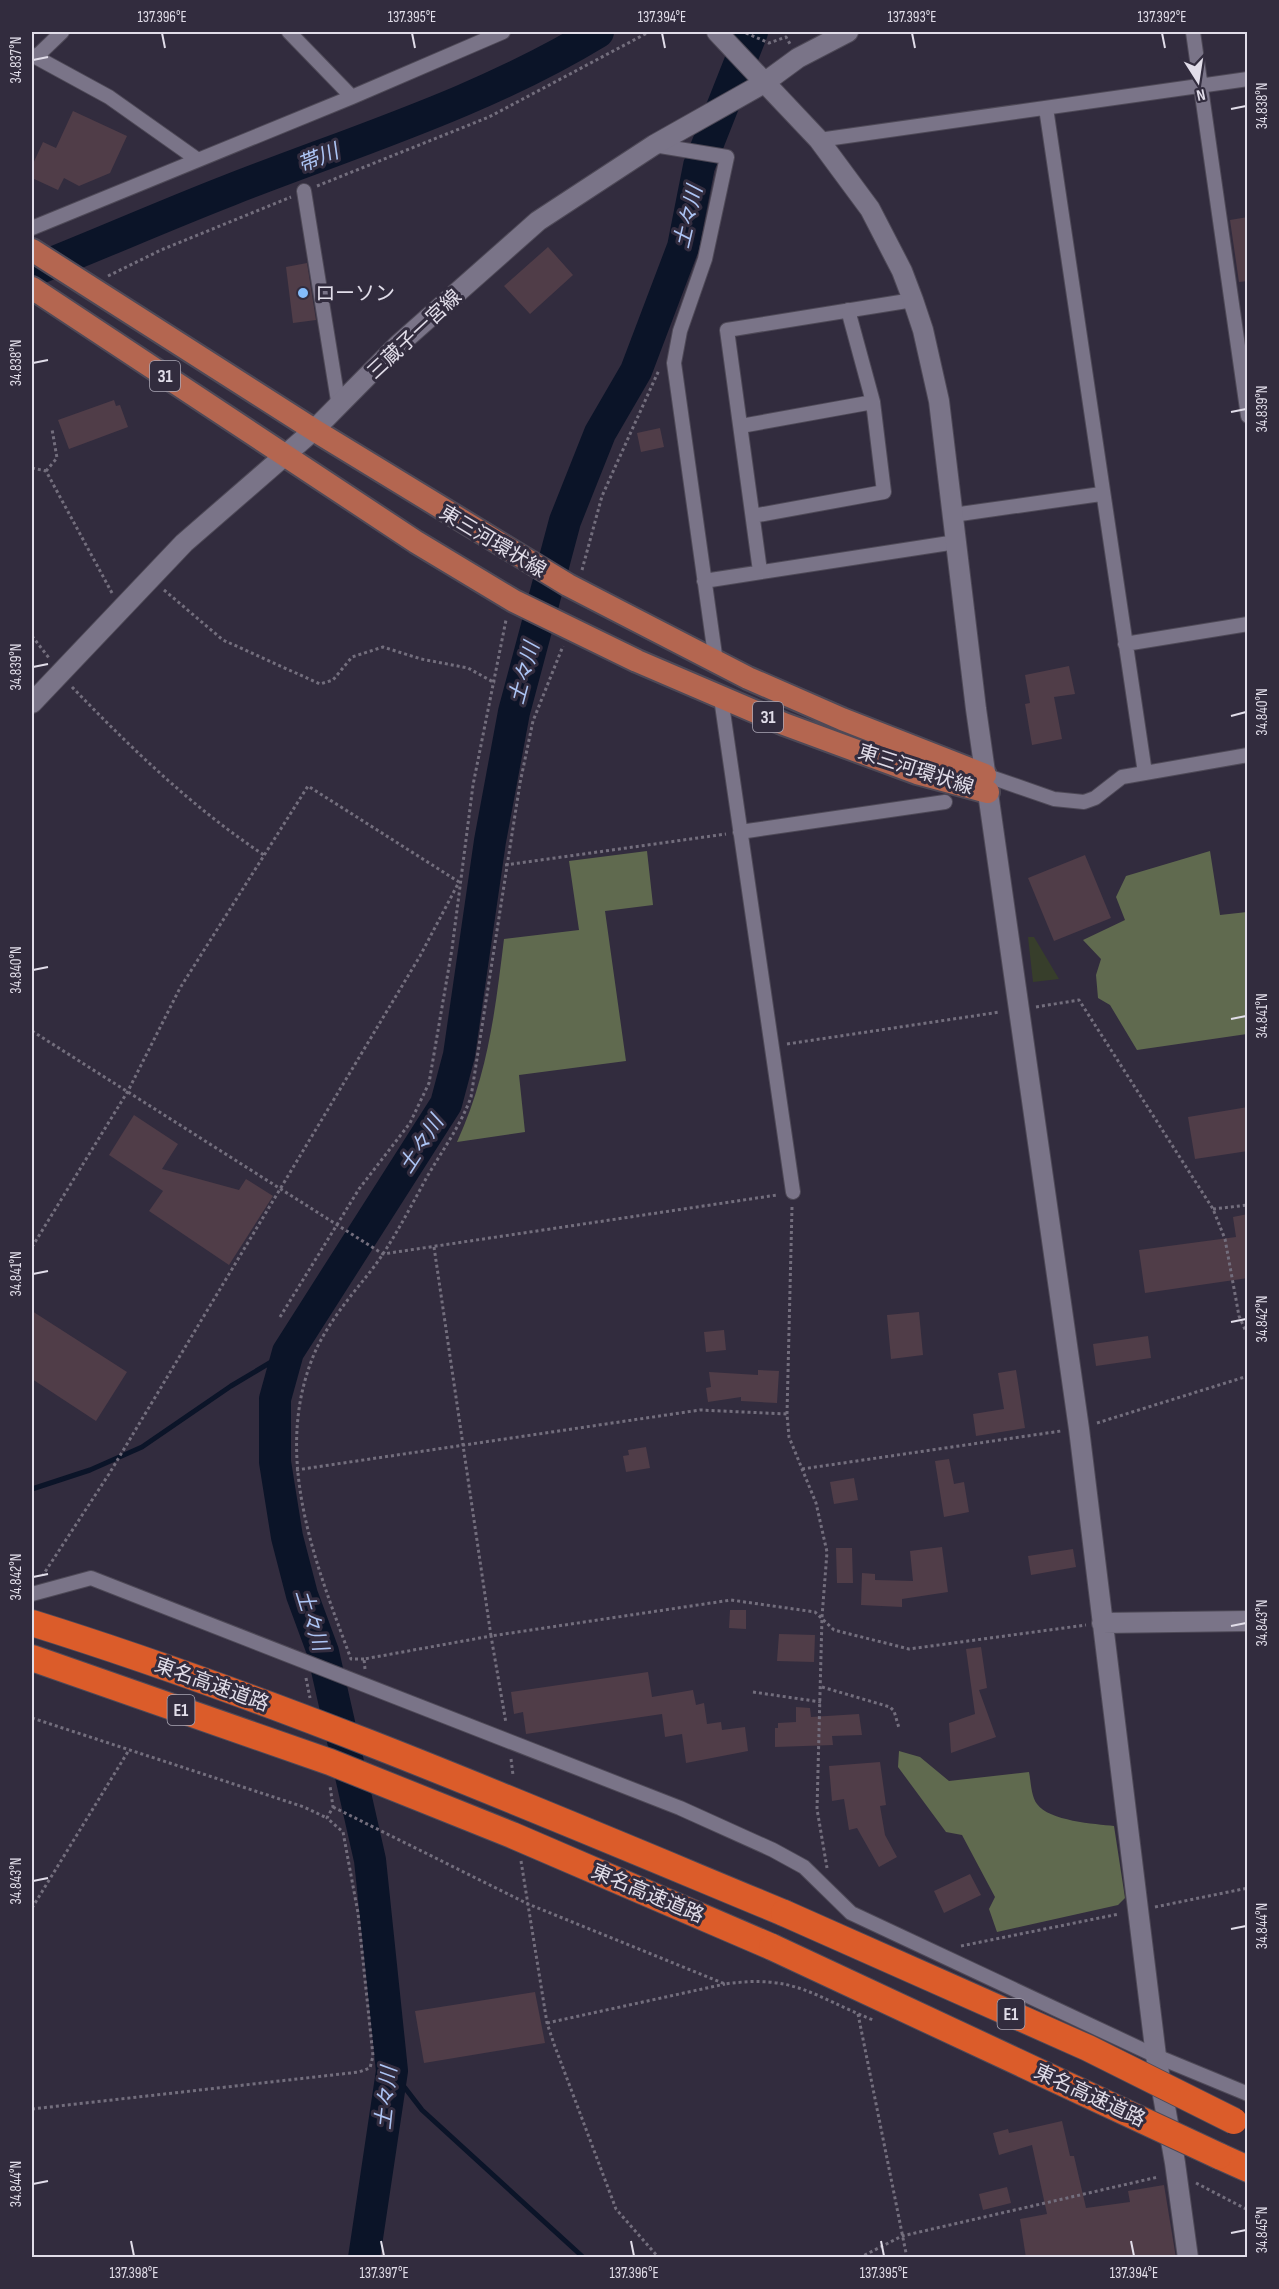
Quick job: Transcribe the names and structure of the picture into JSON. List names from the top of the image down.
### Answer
{
  "streets": {
    "highway": ["東名高速道路", "E1"],
    "main road": ["31", "東三河環状線"],
    "street": ["三蔵子一宮線"]
  },
  "crossings": [
    ["三蔵子一宮線", "東三河環状線"]
  ],
  "water": ["帯川", "土々川"],
  "places": ["ローソン"],
  "north": "bottom",
  "coordinates": [
    "137.396°E",
    "137.395°E",
    "137.394°E",
    "137.393°E",
    "137.392°E",
    "34.837°N",
    "34.838°N",
    "34.839°N",
    "34.840°N",
    "34.841°N",
    "34.842°N",
    "34.843°N",
    "34.844°N",
    "34.845°N",
    "137.398°E",
    "137.397°E"
  ]
}
